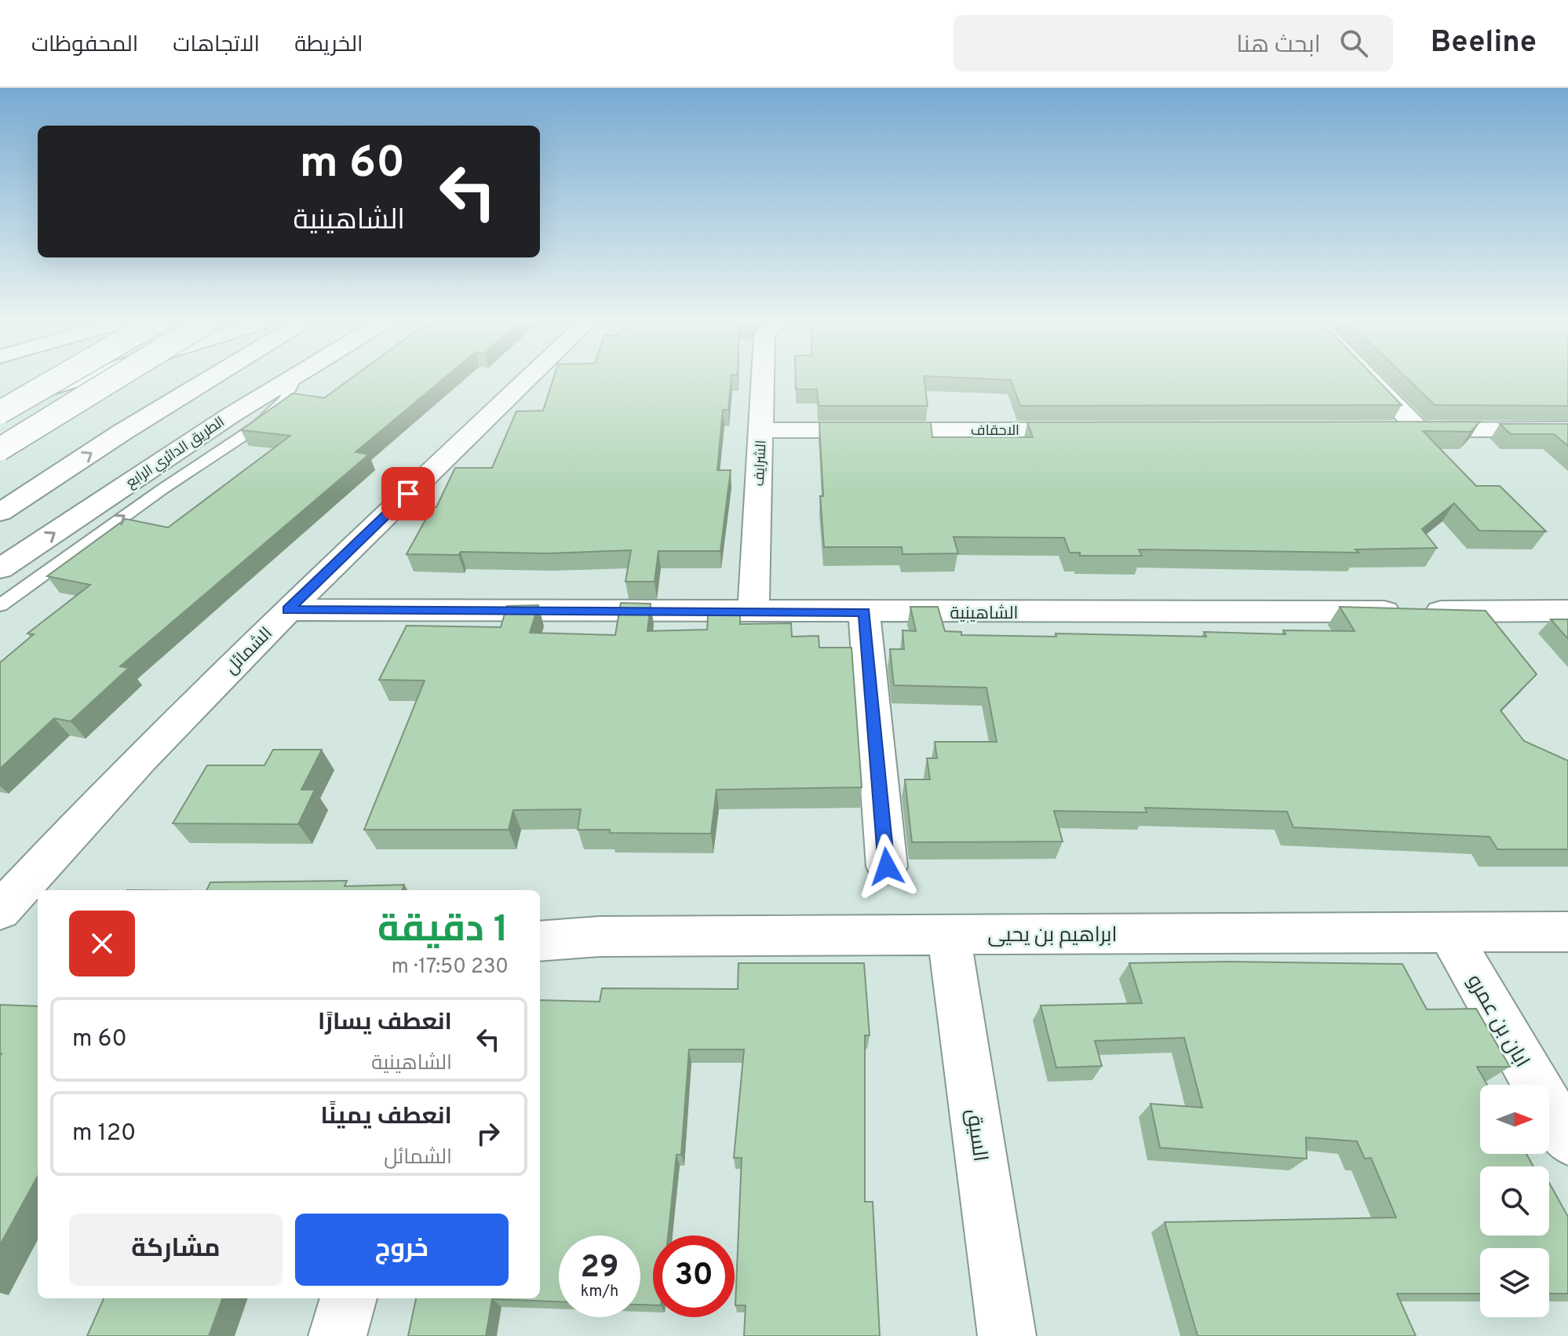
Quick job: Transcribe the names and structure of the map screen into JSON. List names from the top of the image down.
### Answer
{
  "streets": {
    "main road": [
      "الاحقاف",
      "الطريق الدائري الرابع",
      "الشرايف",
      "الشاهينية",
      "الشمائل",
      "ابراهيم بن يحيى",
      "ابان بن عمرو",
      "السيق"
    ]
  },
  "crossings": [
    ["الاحقاف", "الشرايف"],
    ["الشرايف", "الشاهينية"],
    ["الشاهينية", "الشمائل"],
    ["ابراهيم بن يحيى", "ابان بن عمرو"],
    ["ابراهيم بن يحيى", "السيق"]
  ],
  "north": "right",
  "page": {
    "header": "Beeline",
    "search": "ابحث هنا",
    "nav": ["الخريطة", "الاتجاهات", "المحفوظات"],
    "turn": ["60 m", "الشاهينية"],
    "heading": ["1 دقيقة", "230 m · 17:50"],
    "list": [
      {
        "name": "انعطف يسارًا",
        "note": "الشاهينية",
        "value": "60 m"
      },
      {
        "name": "انعطف يمينًا",
        "note": "الشمائل",
        "value": "120 m"
      }
    ],
    "buttons": ["خروج", "مشاركة"],
    "speed": "29 km/h",
    "limit": "30"
  }
}
